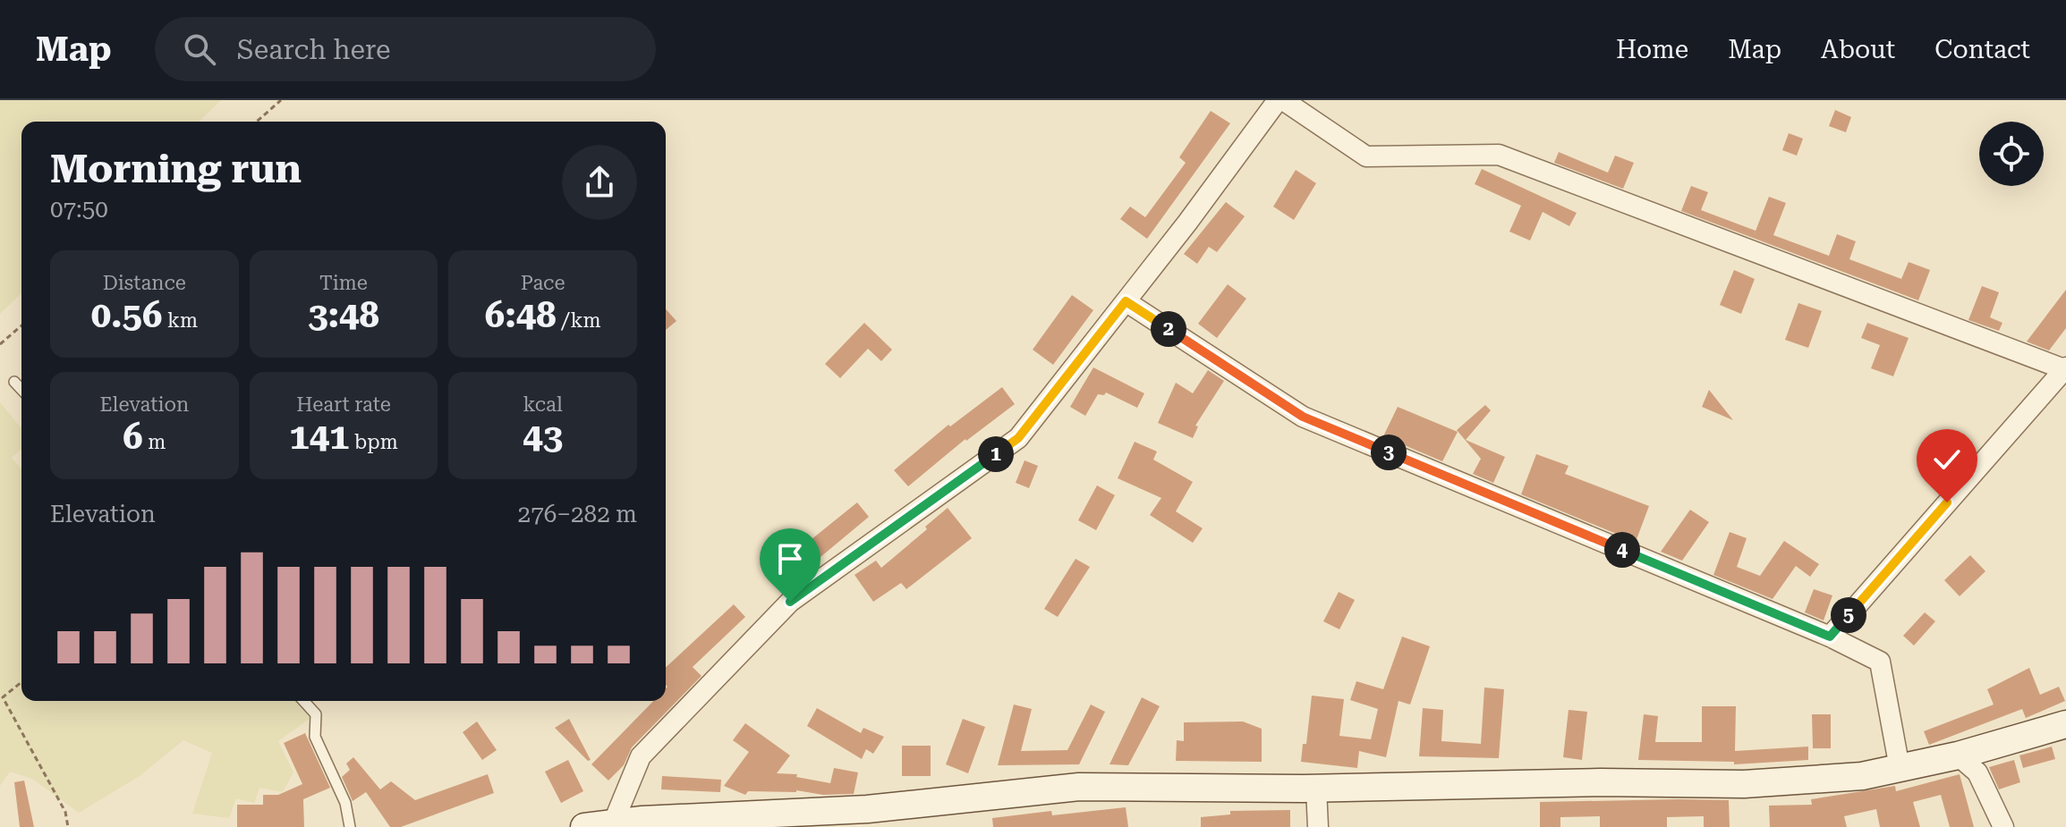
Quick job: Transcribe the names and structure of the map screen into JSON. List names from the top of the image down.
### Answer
{
  "page": {
    "header": "Map",
    "search": "Search here",
    "nav": [
      "Home",
      "Map",
      "About",
      "Contact"
    ],
    "heading": ["Morning run", "07:50"],
    "stats": [
      ["Distance", "0.56 km"],
      ["Time", "3:48"],
      ["Pace", "6:48 /km"],
      ["Elevation", "6 m"],
      ["Heart rate", "141 bpm"],
      ["kcal", "43"]
    ],
    "pins": [
      "2",
      "3",
      "1",
      "4",
      "5"
    ],
    "chart": ["Elevation", "276–282 m"]
  }
}
